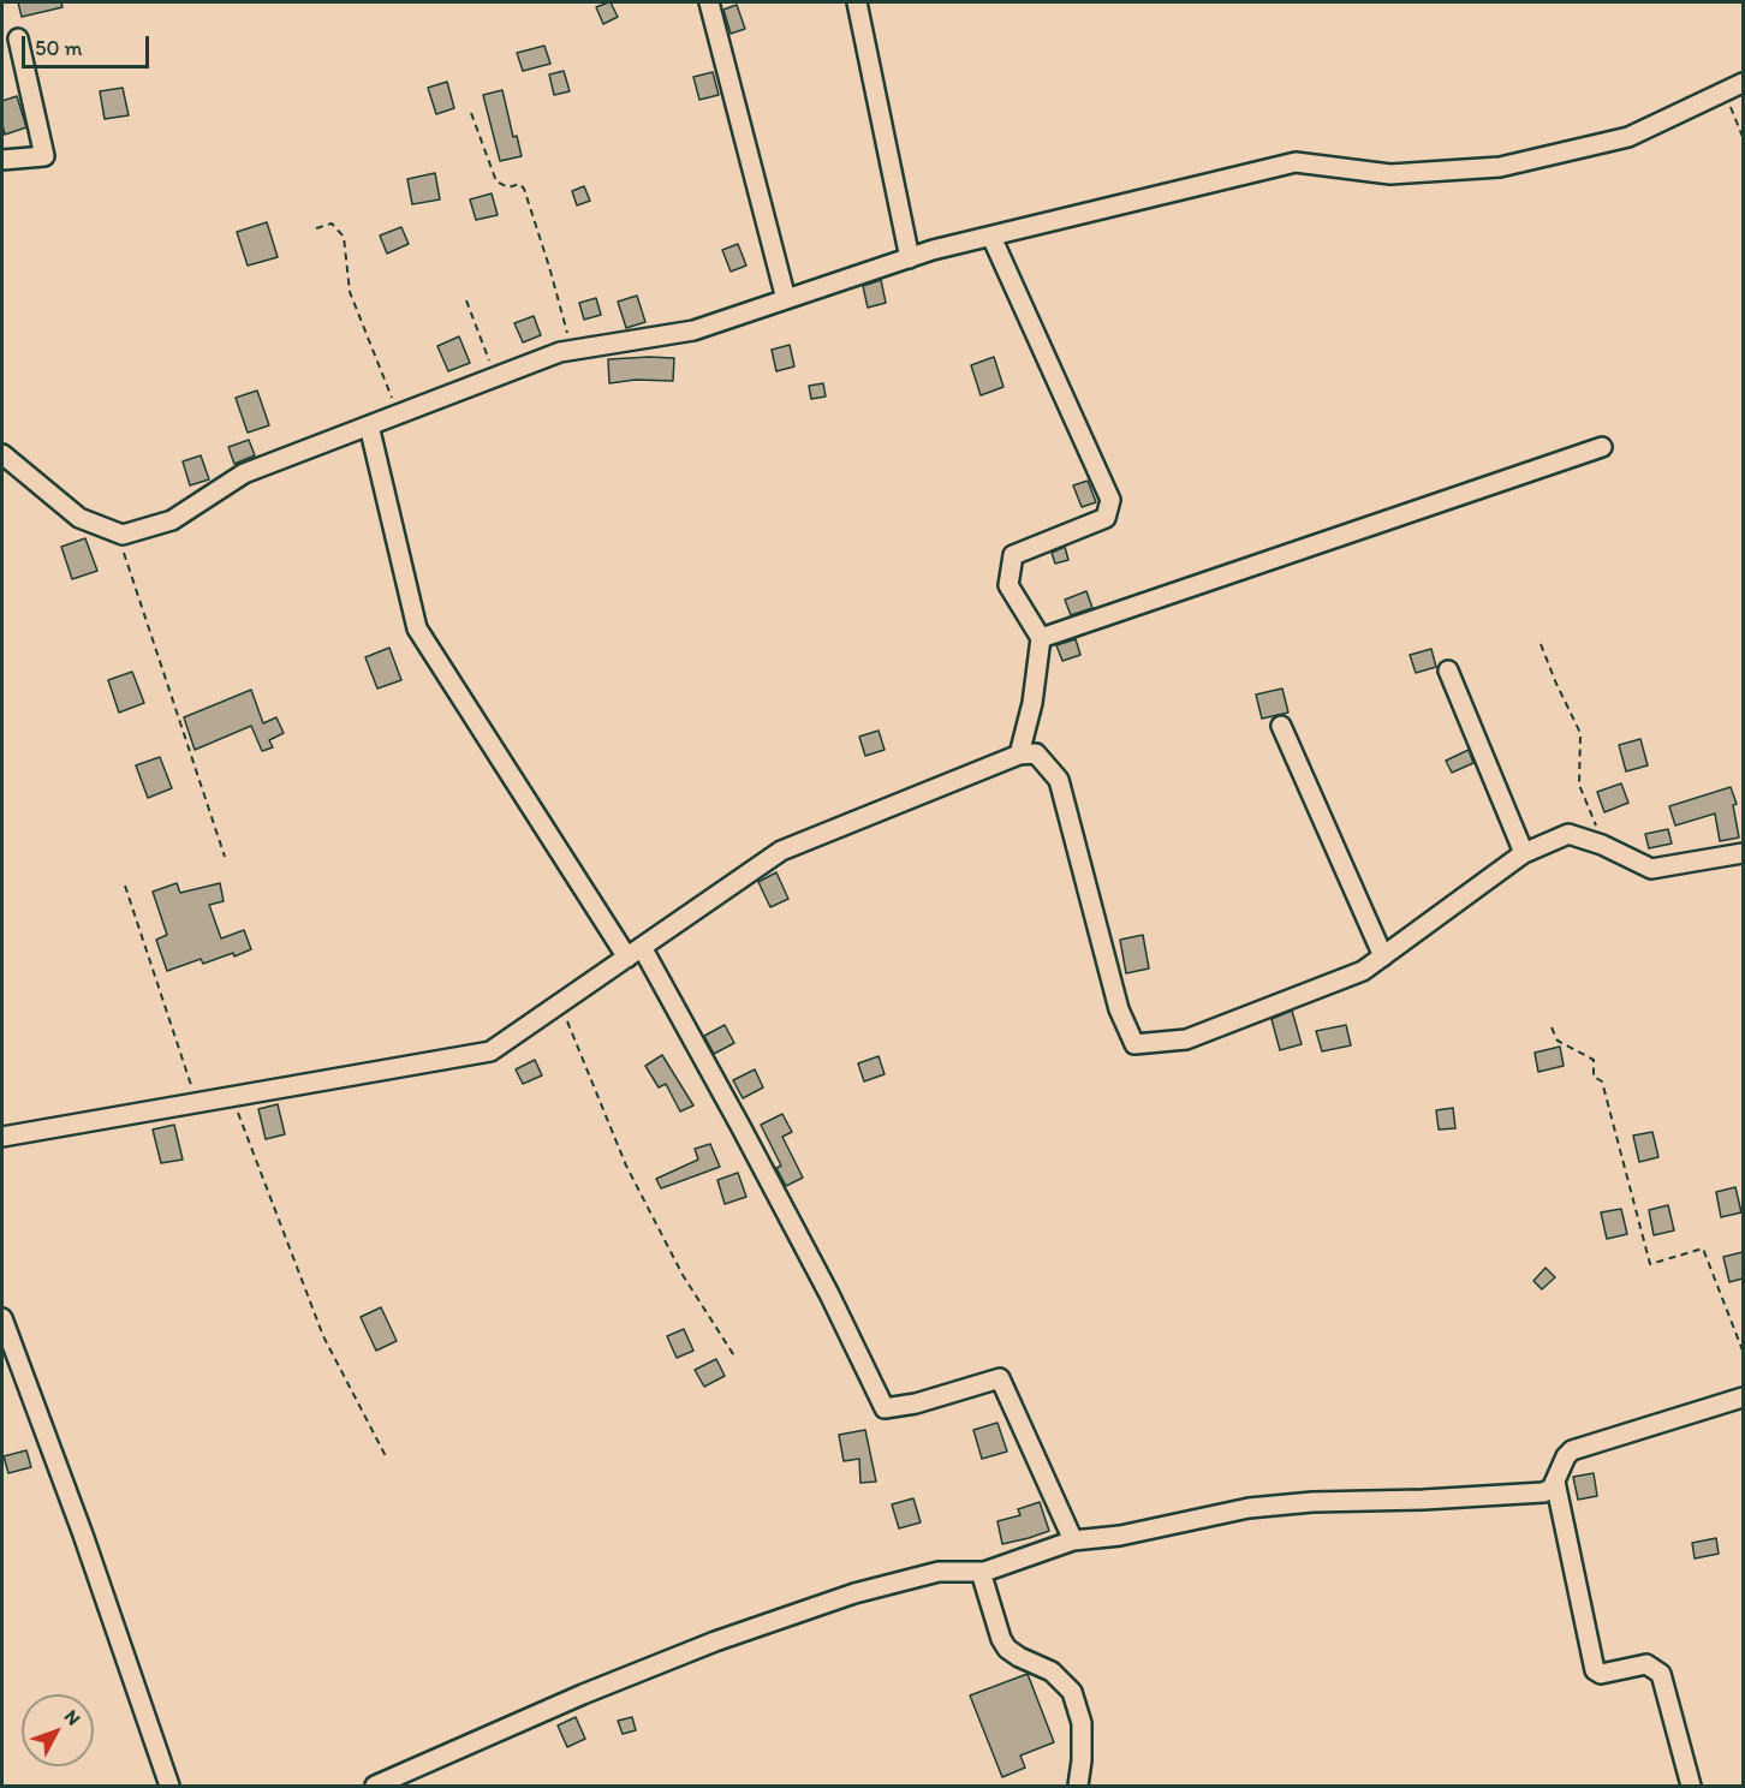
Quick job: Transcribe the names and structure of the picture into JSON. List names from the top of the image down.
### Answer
{
  "scale_bar": "50 m",
  "north": "top right"
}
